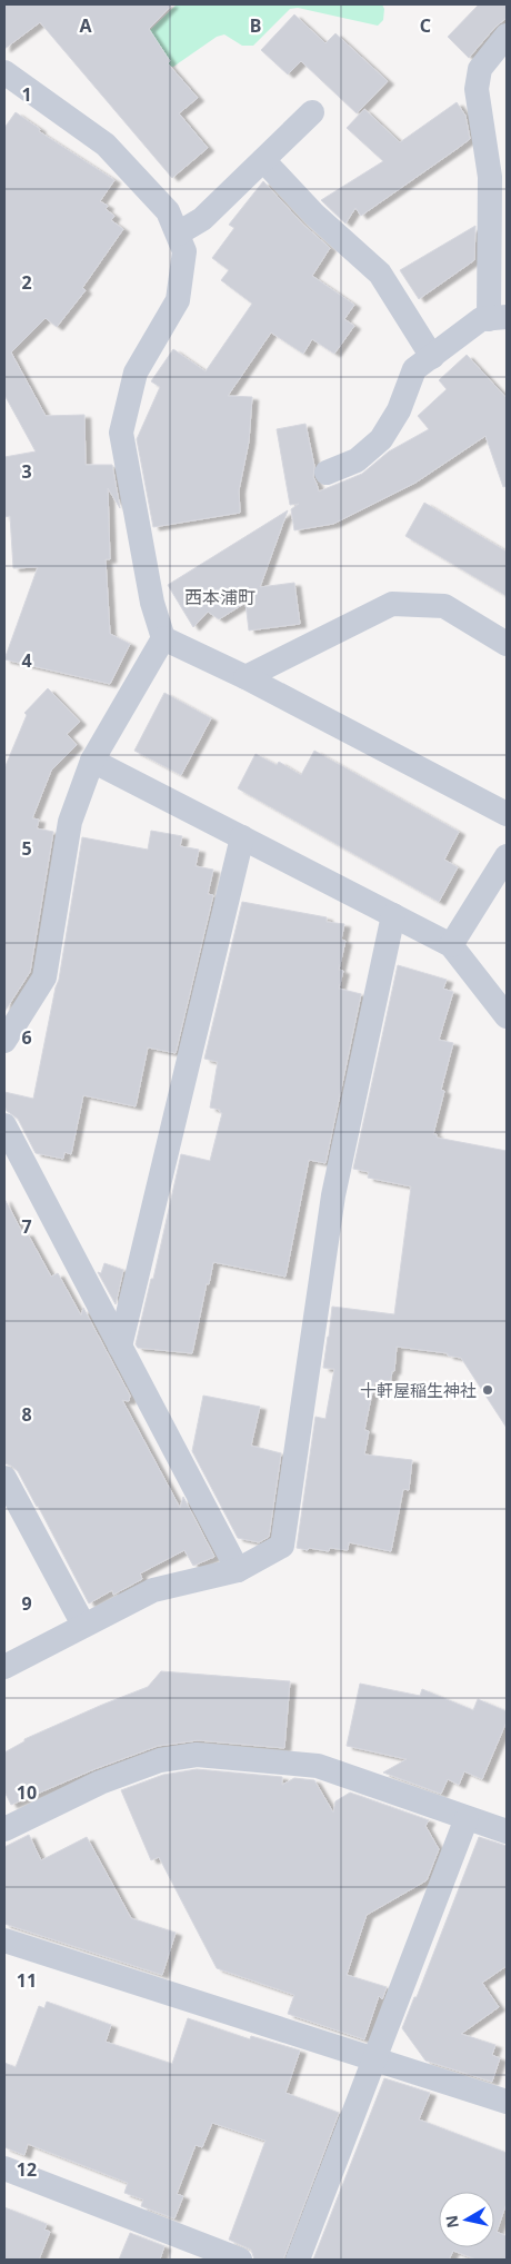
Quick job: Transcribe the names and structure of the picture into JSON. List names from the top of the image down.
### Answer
{
  "districts": ["西本浦町"],
  "places": ["十軒屋稲生神社"],
  "north": "left",
  "grid": {
    "columns": ["A", "B", "C"],
    "rows": [
      "1",
      "2",
      "3",
      "4",
      "5",
      "6",
      "7",
      "8",
      "9",
      "10",
      "11",
      "12"
    ]
  }
}
